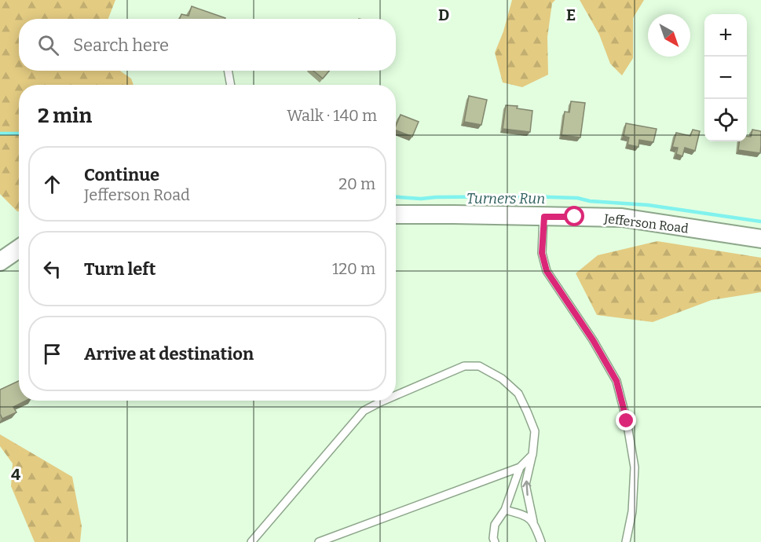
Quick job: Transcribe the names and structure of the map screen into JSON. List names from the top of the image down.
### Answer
{
  "streets": {
    "street": ["Jefferson Road"]
  },
  "water": ["Turners Run"],
  "north": "bottom right",
  "page": {
    "map_buttons": ["+", "−"],
    "search": "Search here",
    "heading": ["2 min", "Walk · 140 m"],
    "list": [
      ["Continue", "Jefferson Road", "20 m"],
      ["Turn left", "120 m"],
      "Arrive at destination"
    ]
  },
  "grid": {
    "columns": ["D", "E"],
    "rows": ["4"]
  }
}
